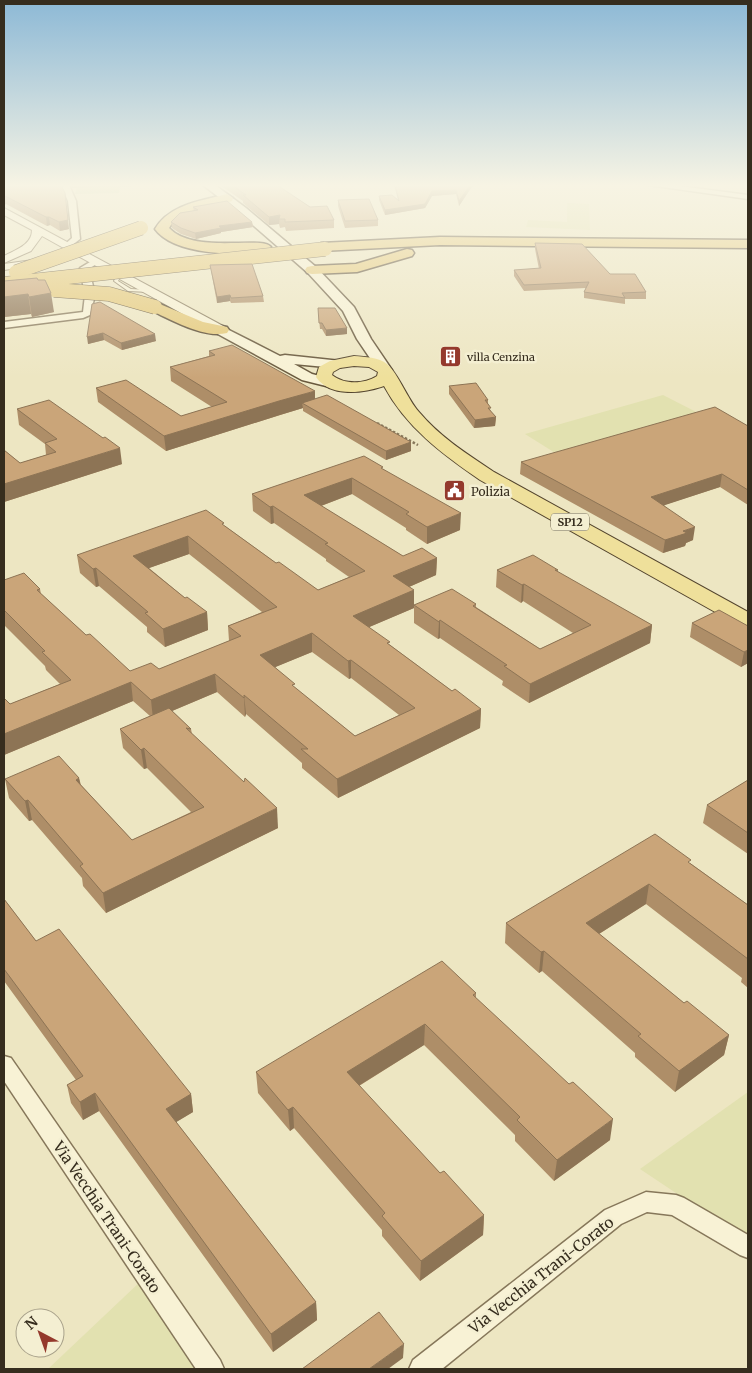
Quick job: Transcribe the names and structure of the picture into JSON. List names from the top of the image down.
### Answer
{
  "streets": {
    "main road": ["SP12"],
    "street": ["Via Vecchia Trani-Corato"]
  },
  "places": {
    "building": ["villa Cenzina"],
    "public building": ["Polizia"]
  },
  "north": "top left"
}
